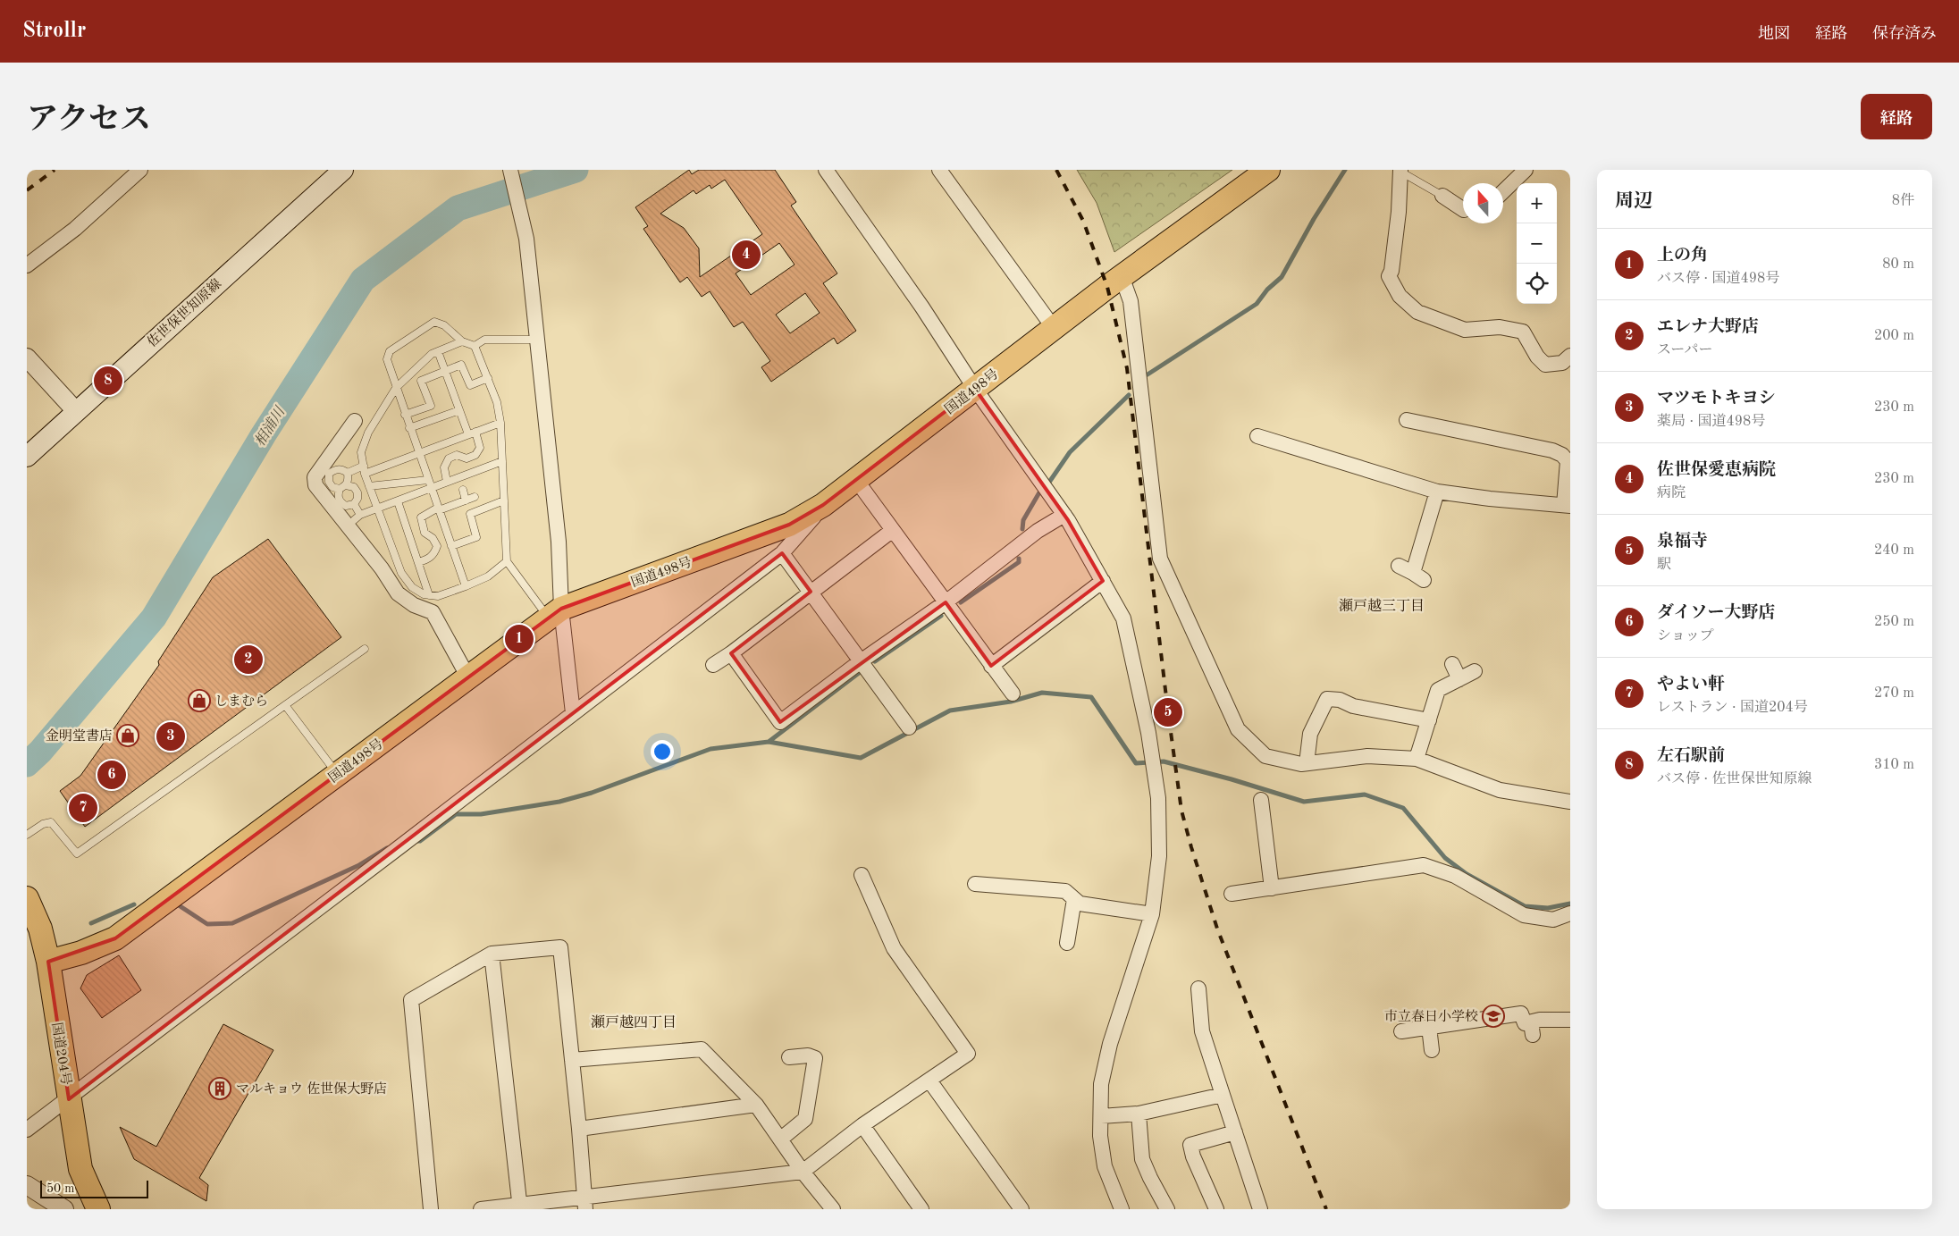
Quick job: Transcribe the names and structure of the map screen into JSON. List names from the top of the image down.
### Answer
{
  "streets": {
    "highway": ["国道498号", "国道204号"],
    "main road": ["佐世保世知原線"]
  },
  "crossings": [
    ["国道498号", "国道204号"]
  ],
  "districts": ["瀬戸越三丁目", "瀬戸越四丁目"],
  "water": ["相浦川"],
  "places": {
    "shop": ["しまむら", "金明堂書店"],
    "school or university": ["市立春日小学校"],
    "building": ["マルキョウ 佐世保大野店"]
  },
  "scale_bar": "50 m",
  "north": "top",
  "page": {
    "header": "Strollr",
    "nav": ["地図", "経路", "保存済み"],
    "title": "アクセス",
    "buttons": "経路",
    "heading": ["周辺", "8件"],
    "map_buttons": ["+", "−"],
    "list": [
      {
        "mark": "1",
        "name": "上の角",
        "note": "バス停 · 国道498号",
        "value": "80 m"
      },
      {
        "mark": "2",
        "name": "エレナ大野店",
        "note": "スーパー",
        "value": "200 m"
      },
      {
        "mark": "3",
        "name": "マツモトキヨシ",
        "note": "薬局 · 国道498号",
        "value": "230 m"
      },
      {
        "mark": "4",
        "name": "佐世保愛恵病院",
        "note": "病院",
        "value": "230 m"
      },
      {
        "mark": "5",
        "name": "泉福寺",
        "note": "駅",
        "value": "240 m"
      },
      {
        "mark": "6",
        "name": "ダイソー大野店",
        "note": "ショップ",
        "value": "250 m"
      },
      {
        "mark": "7",
        "name": "やよい軒",
        "note": "レストラン · 国道204号",
        "value": "270 m"
      },
      {
        "mark": "8",
        "name": "左石駅前",
        "note": "バス停 · 佐世保世知原線",
        "value": "310 m"
      }
    ],
    "pins": [
      "4",
      "8",
      "1",
      "2",
      "5",
      "3",
      "6",
      "7"
    ],
    "scale": "50 m"
  }
}
